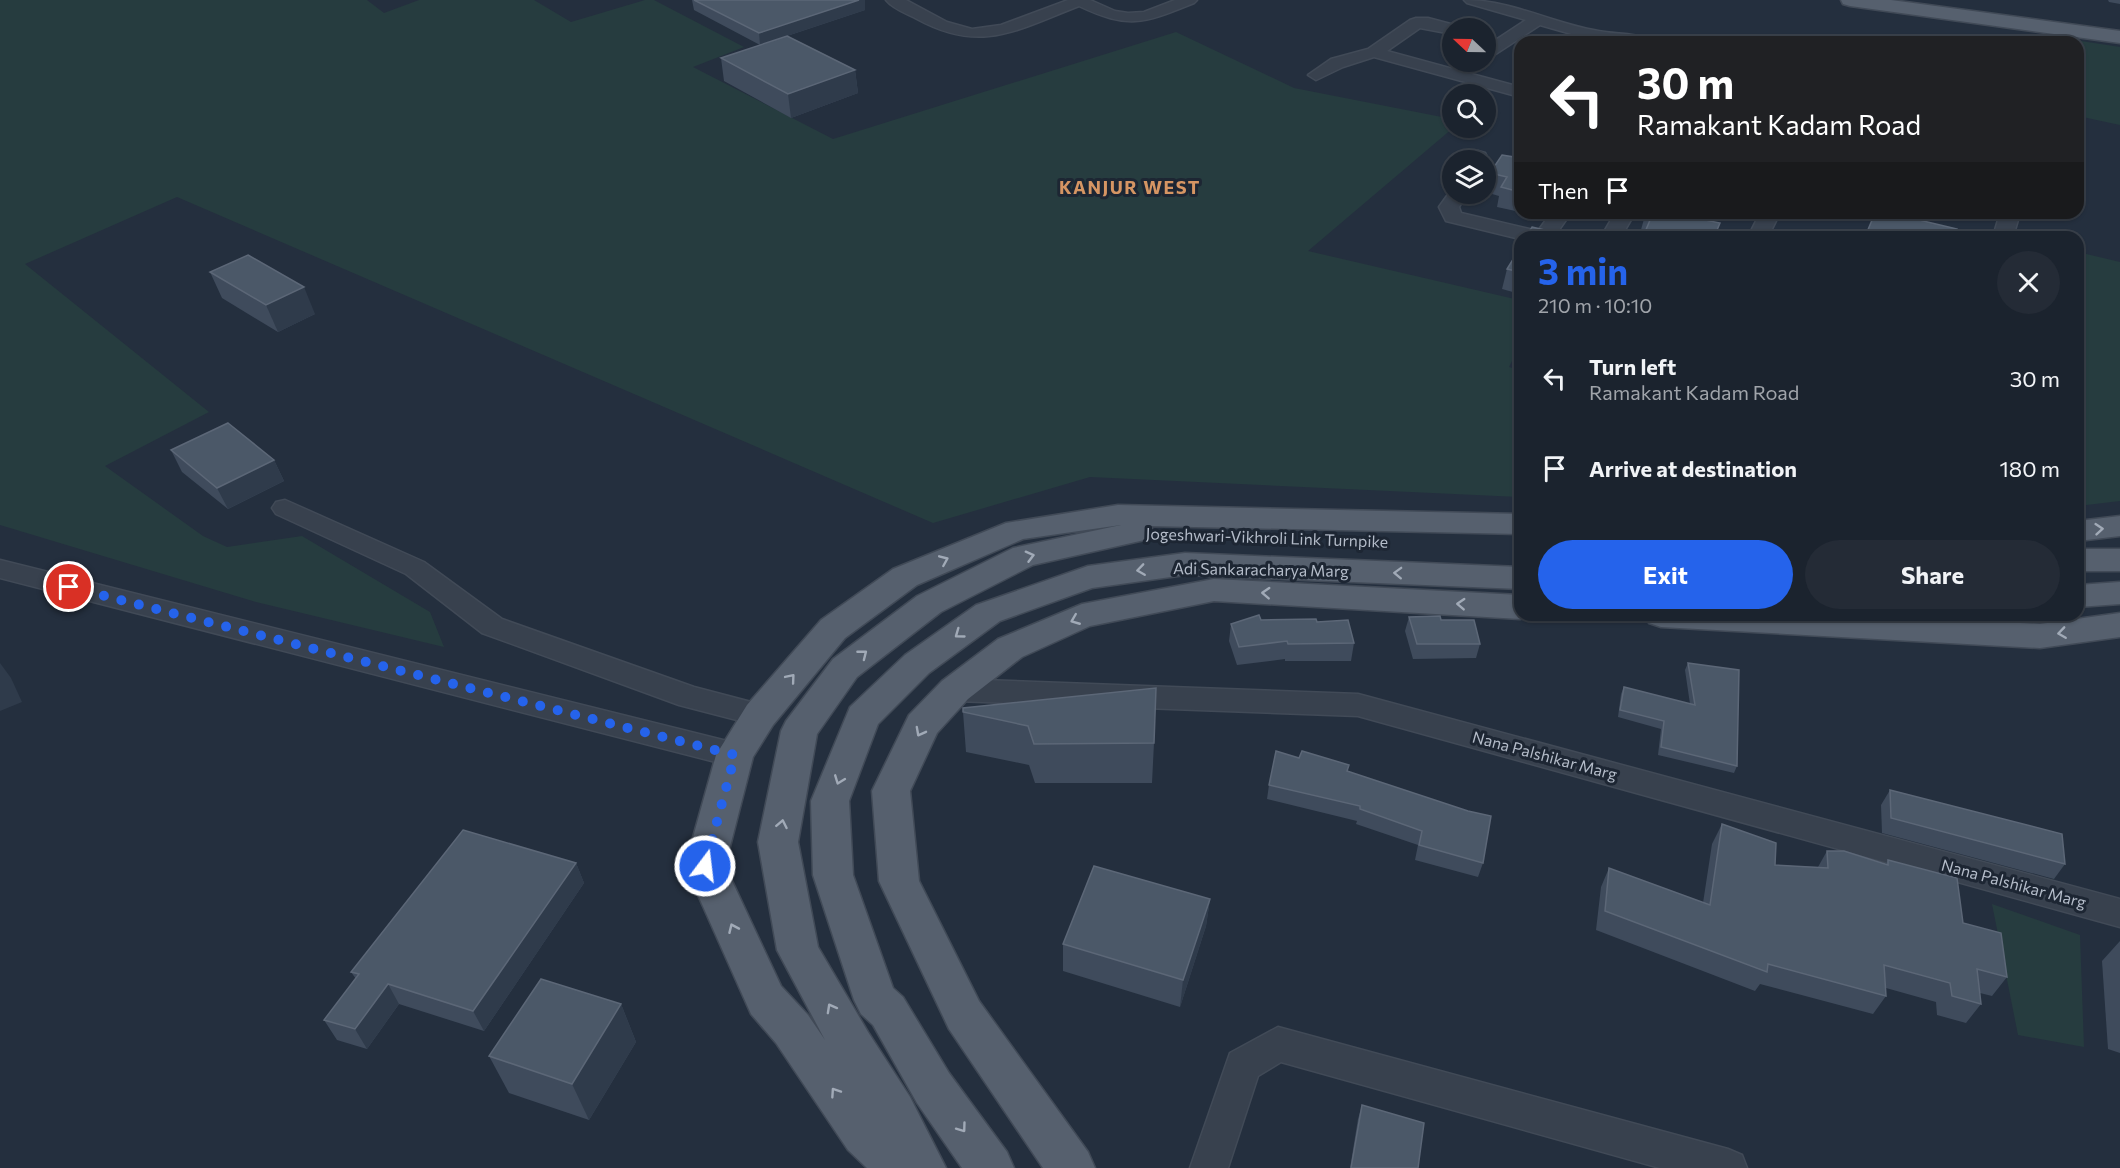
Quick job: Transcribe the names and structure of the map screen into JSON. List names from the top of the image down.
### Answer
{
  "streets": {
    "main road": ["Jogeshwari-Vikhroli Link Turnpike", "Adi Sankaracharya Marg"],
    "street": ["Nana Palshikar Marg"]
  },
  "districts": ["KANJUR WEST"],
  "north": "left",
  "page": {
    "turn": ["30 m", "Ramakant Kadam Road"],
    "then": "Then",
    "heading": ["3 min", "210 m · 10:10"],
    "list": [
      {
        "name": "Turn left",
        "note": "Ramakant Kadam Road",
        "value": "30 m"
      },
      {
        "name": "Arrive at destination",
        "value": "180 m"
      }
    ],
    "buttons": ["Exit", "Share"]
  }
}
